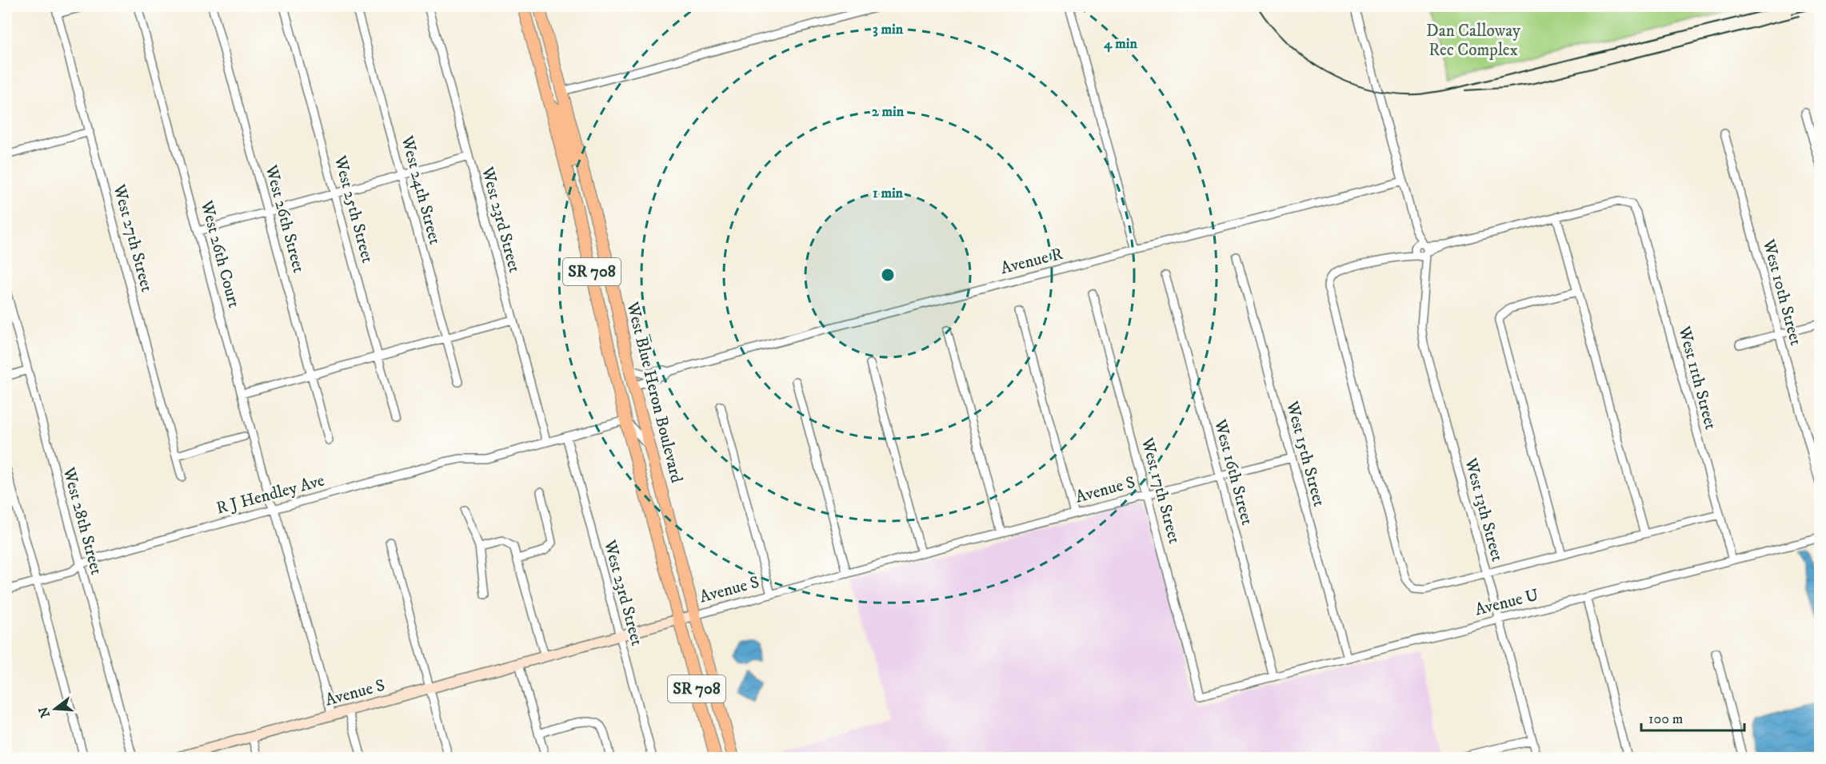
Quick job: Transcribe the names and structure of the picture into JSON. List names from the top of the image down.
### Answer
{
  "streets": {
    "main road": ["SR 708", "West Blue Heron Boulevard"],
    "street": [
      "West 24th Street",
      "West 25th Street",
      "West 26th Street",
      "West 23rd Street",
      "West 27th Street",
      "West 26th Court",
      "Avenue R",
      "West 10th Street",
      "West 11th Street",
      "West 15th Street",
      "West 16th Street",
      "Avenue S",
      "West 17th Street",
      "R J Hendley Ave",
      "West 13th Street",
      "West 28th Street",
      "Avenue U"
    ]
  },
  "crossings": [
    ["West 23rd Street", "Avenue S"],
    ["West 23rd Street", "R J Hendley Ave"],
    ["West 26th Court", "Avenue S"],
    ["West 26th Court", "R J Hendley Ave"],
    ["Avenue R", "West Blue Heron Boulevard"],
    ["West 11th Street", "Avenue U"],
    ["West Blue Heron Boulevard", "Avenue S"],
    ["West 15th Street", "Avenue S"],
    ["West 15th Street", "Avenue U"],
    ["West 16th Street", "Avenue S"],
    ["West 16th Street", "Avenue U"],
    ["Avenue S", "West 17th Street"],
    ["West 17th Street", "Avenue U"],
    ["R J Hendley Ave", "West 28th Street"],
    ["West 13th Street", "Avenue U"]
  ],
  "parks": ["Dan Calloway Rec Complex"],
  "scale_bar": "100 m",
  "north": "left",
  "rings": [
    "3 min",
    "4 min",
    "2 min",
    "1 min"
  ]
}
